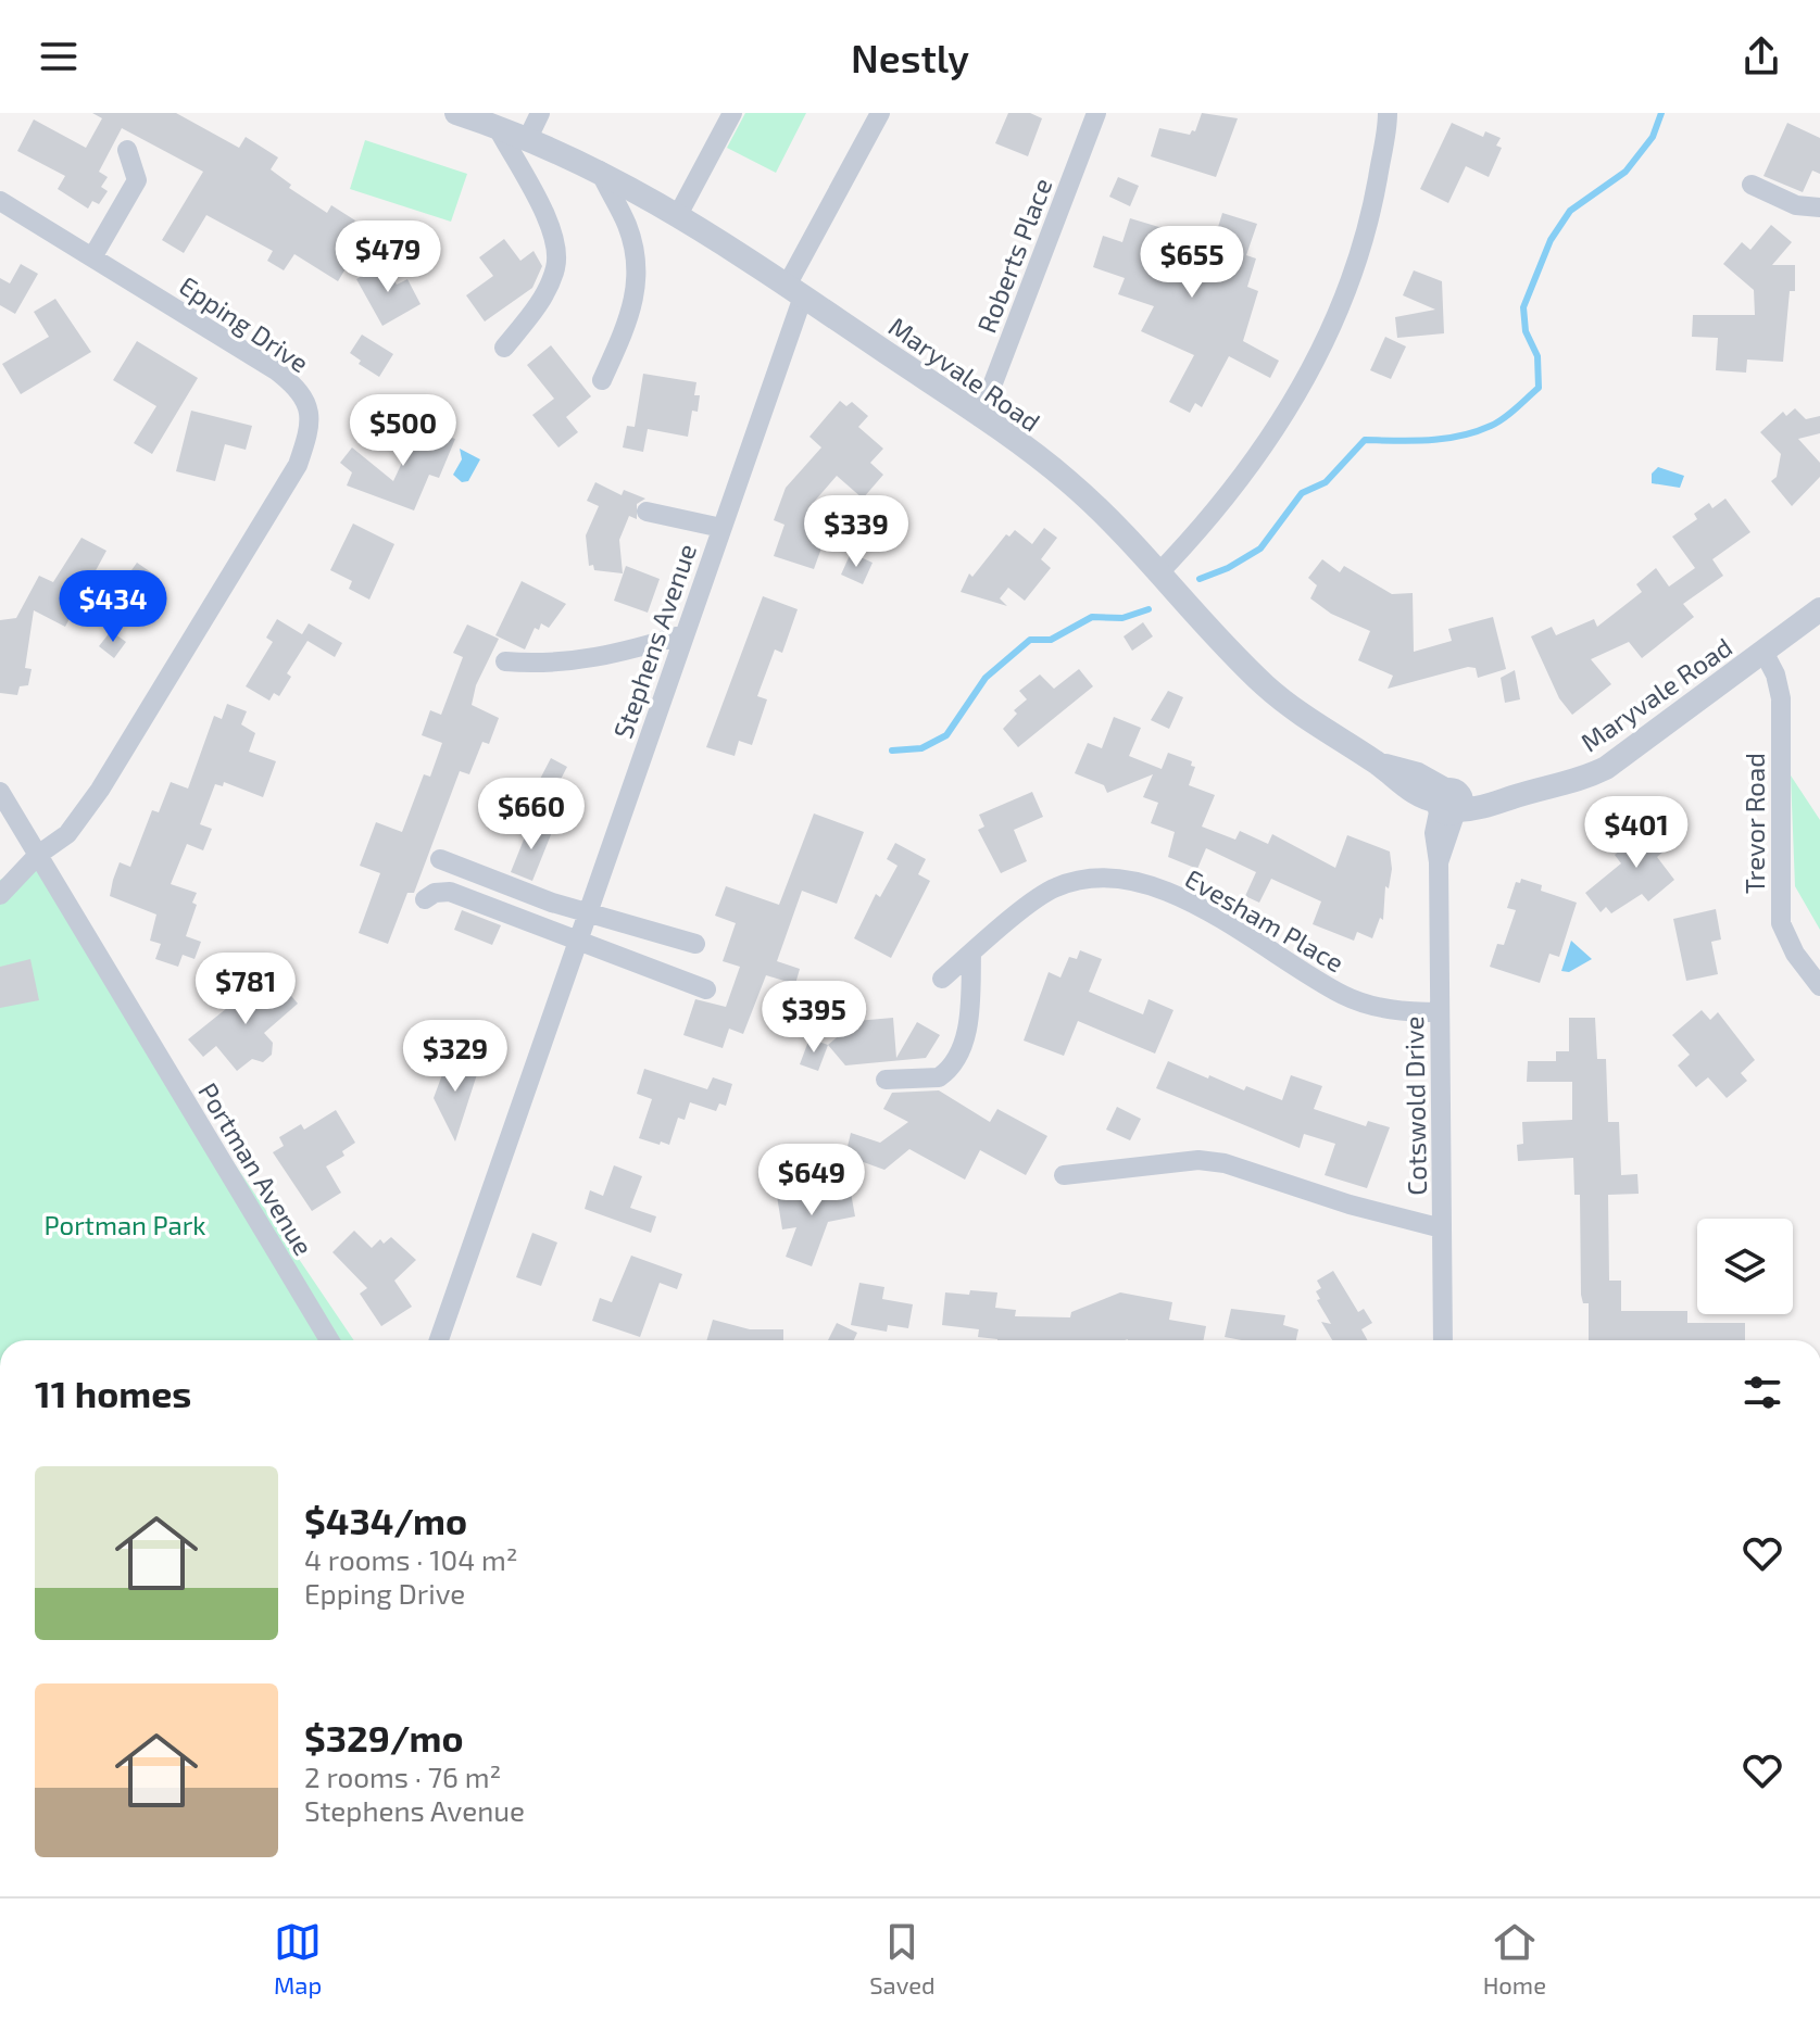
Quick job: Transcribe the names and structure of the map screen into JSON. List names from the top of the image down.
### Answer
{
  "streets": {
    "street": [
      "Roberts Place",
      "Epping Drive",
      "Maryvale Road",
      "Stephens Avenue",
      "Trevor Road",
      "Evesham Place",
      "Cotswold Drive",
      "Portman Avenue"
    ]
  },
  "crossings": [
    ["Roberts Place", "Maryvale Road"],
    ["Epping Drive", "Portman Avenue"],
    ["Maryvale Road", "Stephens Avenue"],
    ["Maryvale Road", "Trevor Road"],
    ["Maryvale Road", "Cotswold Drive"],
    ["Evesham Place", "Cotswold Drive"]
  ],
  "parks": ["Portman Park"],
  "page": {
    "header": "Nestly",
    "price": [
      "$479",
      "$655",
      "$500",
      "$339",
      "$434",
      "$660",
      "$401",
      "$781",
      "$395",
      "$329",
      "$649"
    ],
    "heading": "11 homes",
    "list": [
      {
        "name": "$434/mo",
        "note": "4 rooms · 104 m² · Epping Drive"
      },
      {
        "name": "$329/mo",
        "note": "2 rooms · 76 m² · Stephens Avenue"
      }
    ],
    "tabs": ["Map", "Saved", "Home"]
  }
}
